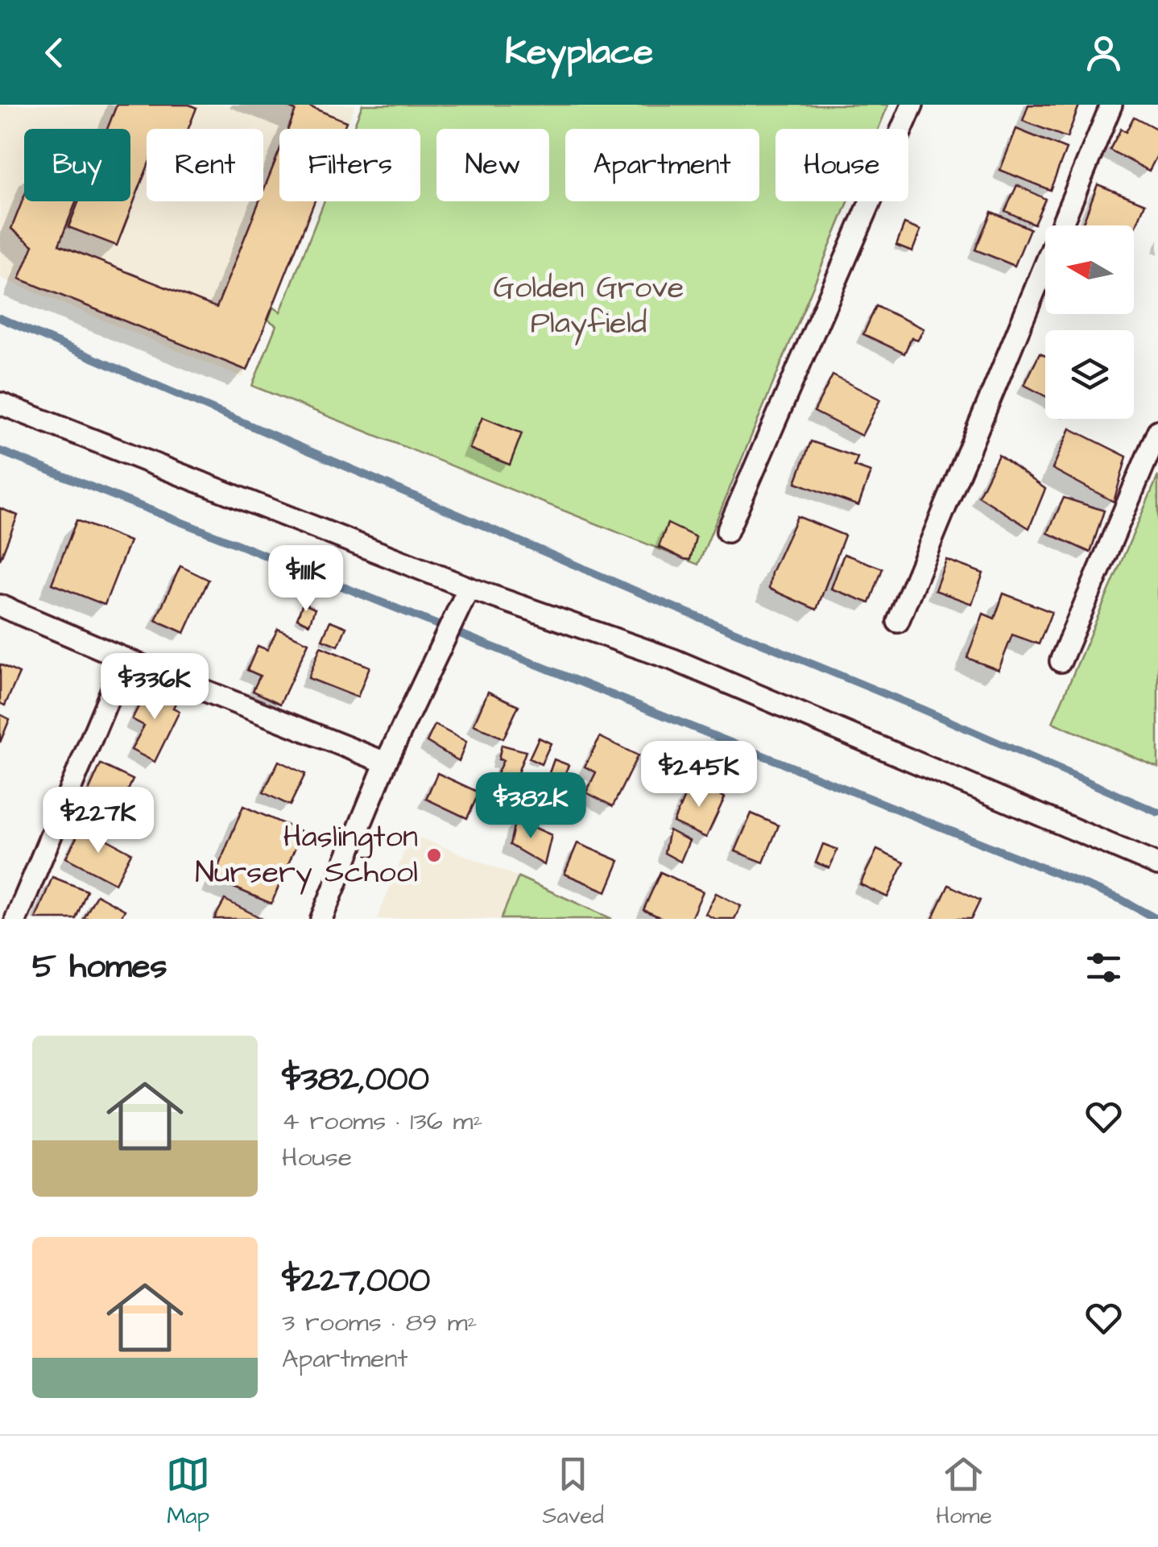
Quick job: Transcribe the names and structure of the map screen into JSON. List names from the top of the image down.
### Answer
{
  "parks": ["Golden Grove Playfield"],
  "places": ["Haslington Nursery School"],
  "north": "left",
  "page": {
    "header": "Keyplace",
    "chip": [
      "Buy",
      "Rent",
      "Filters",
      "New",
      "Apartment",
      "House"
    ],
    "price": [
      "$111K",
      "$336K",
      "$245K",
      "$382K",
      "$227K"
    ],
    "heading": "5 homes",
    "list": [
      {
        "name": "$382,000",
        "note": "4 rooms · 136 m² · House"
      },
      {
        "name": "$227,000",
        "note": "3 rooms · 89 m² · Apartment"
      }
    ],
    "tabs": ["Map", "Saved", "Home"]
  }
}
